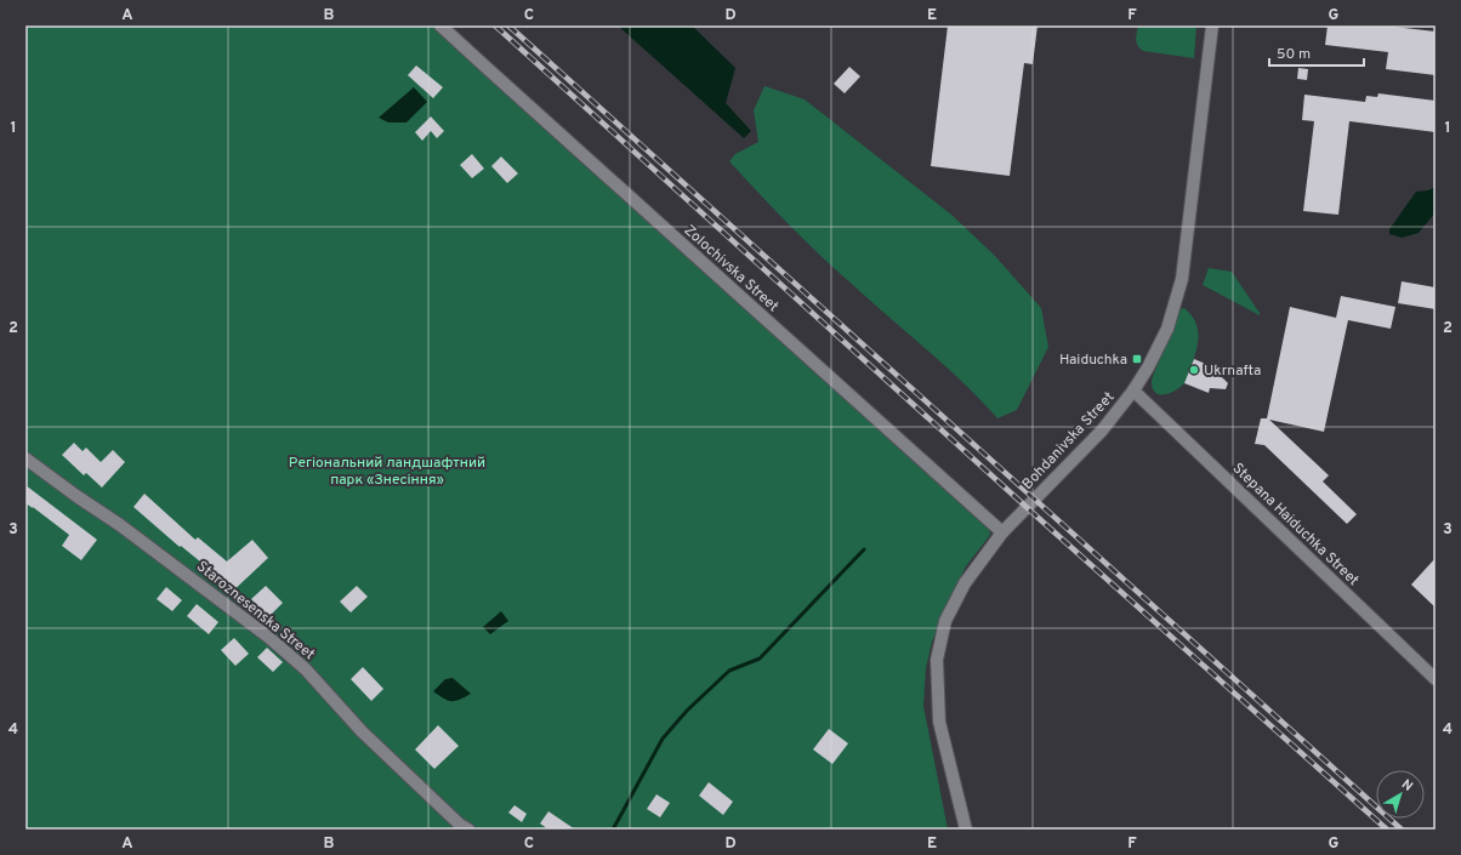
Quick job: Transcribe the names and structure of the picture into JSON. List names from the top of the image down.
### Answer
{
  "streets": {
    "street": [
      "Zolochivska Street",
      "Bohdanivska Street",
      "Stepana Haiduchka Street",
      "Staroznesenska Street"
    ]
  },
  "crossings": [
    ["Zolochivska Street", "Bohdanivska Street"],
    ["Bohdanivska Street", "Stepana Haiduchka Street"]
  ],
  "parks": ["Регіональний ландшафтний парк «Знесіння»"],
  "places": {
    "transit": ["Haiduchka"],
    "other": ["Ukrnafta"]
  },
  "scale_bar": "50 m",
  "north": "top right",
  "grid": {
    "columns": [
      "A",
      "B",
      "C",
      "D",
      "E",
      "F",
      "G"
    ],
    "rows": [
      "1",
      "2",
      "3",
      "4"
    ]
  }
}
